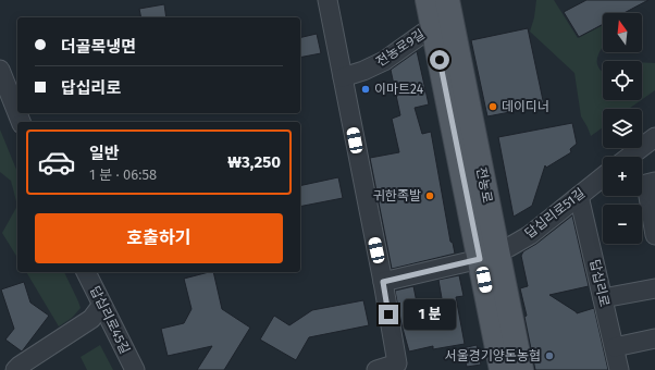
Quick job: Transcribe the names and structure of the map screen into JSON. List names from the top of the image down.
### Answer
{
  "streets": {
    "main road": ["전농로"],
    "street": [
      "전농로9길",
      "답십리로51길",
      "답십리로",
      "답십리로45길"
    ]
  },
  "crossings": [
    ["전농로9길", "전농로"],
    ["전농로", "답십리로51길"],
    ["답십리로51길", "답십리로"]
  ],
  "places": [
    "이마트24",
    "데이디너",
    "귀한족발",
    "서울경기양돈농협"
  ],
  "north": "top",
  "page": {
    "map_buttons": ["+", "−"],
    "banner": ["더골목냉면", "답십리로"],
    "list": [
      {
        "name": "일반",
        "note": "1 분 · 06:58",
        "value": "₩3,250"
      }
    ],
    "buttons": "호출하기",
    "bubble": "1 분"
  }
}
